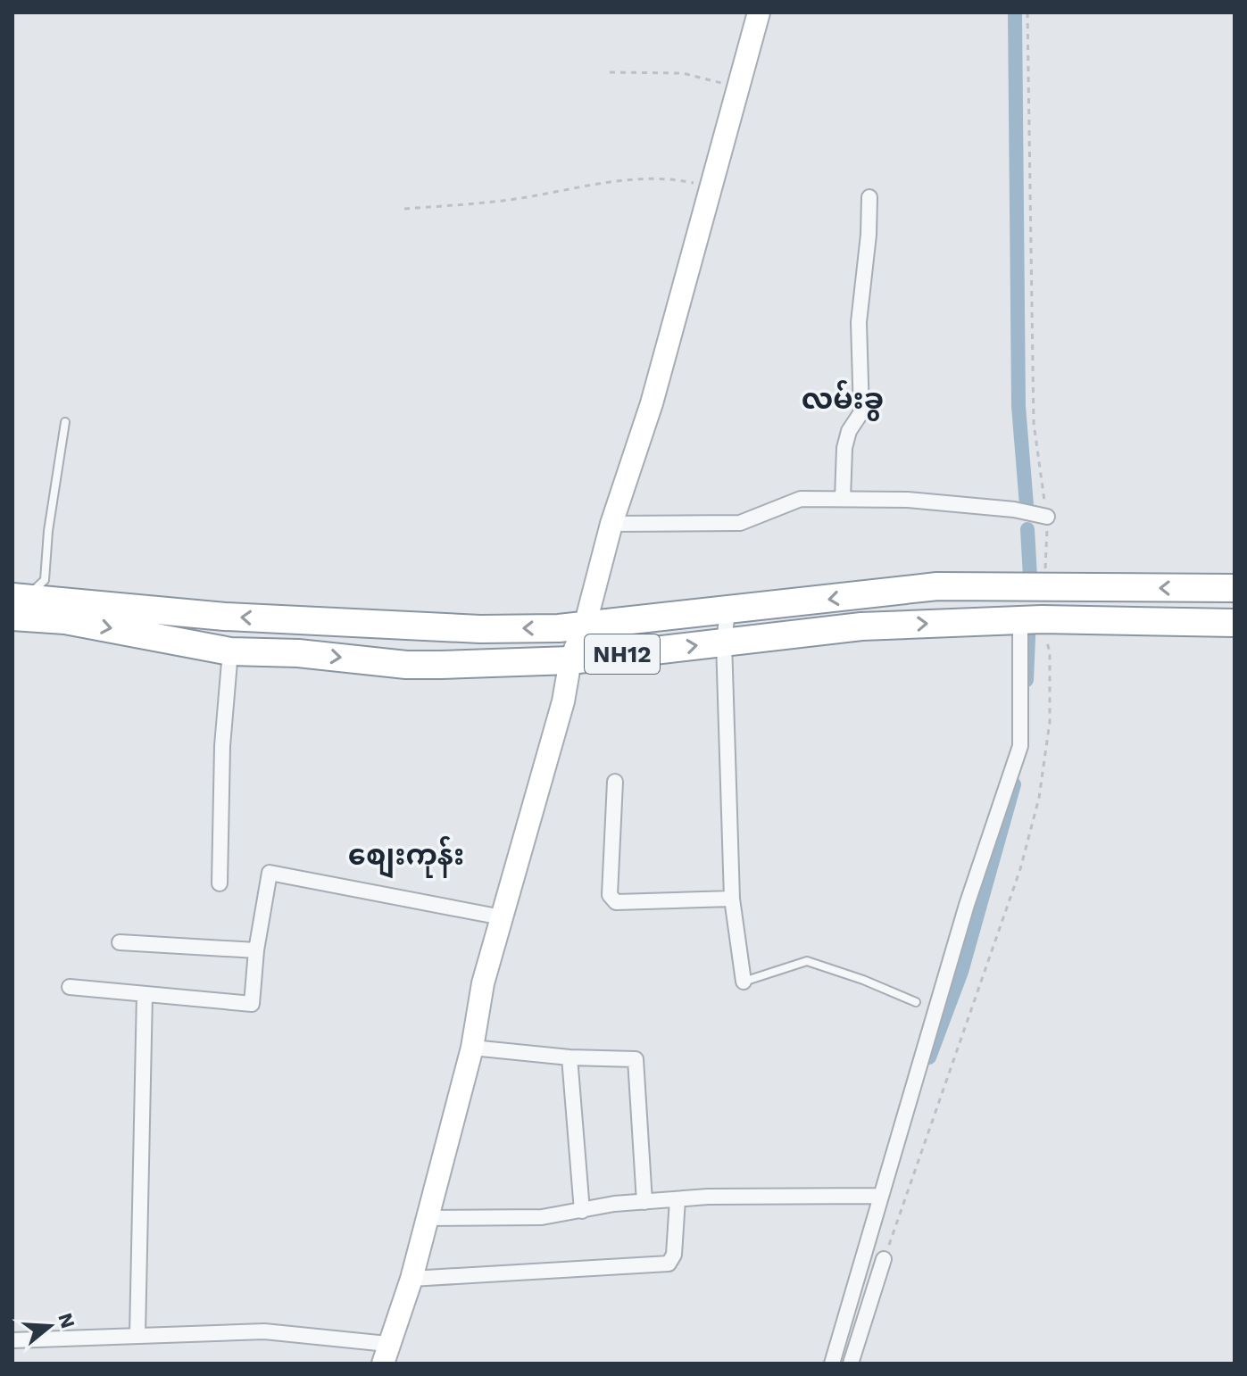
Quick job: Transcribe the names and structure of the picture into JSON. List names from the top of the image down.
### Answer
{
  "streets": {
    "highway": ["NH12"]
  },
  "districts": ["လမ်းခွ", "စျေးကုန်း"],
  "north": "right"
}
